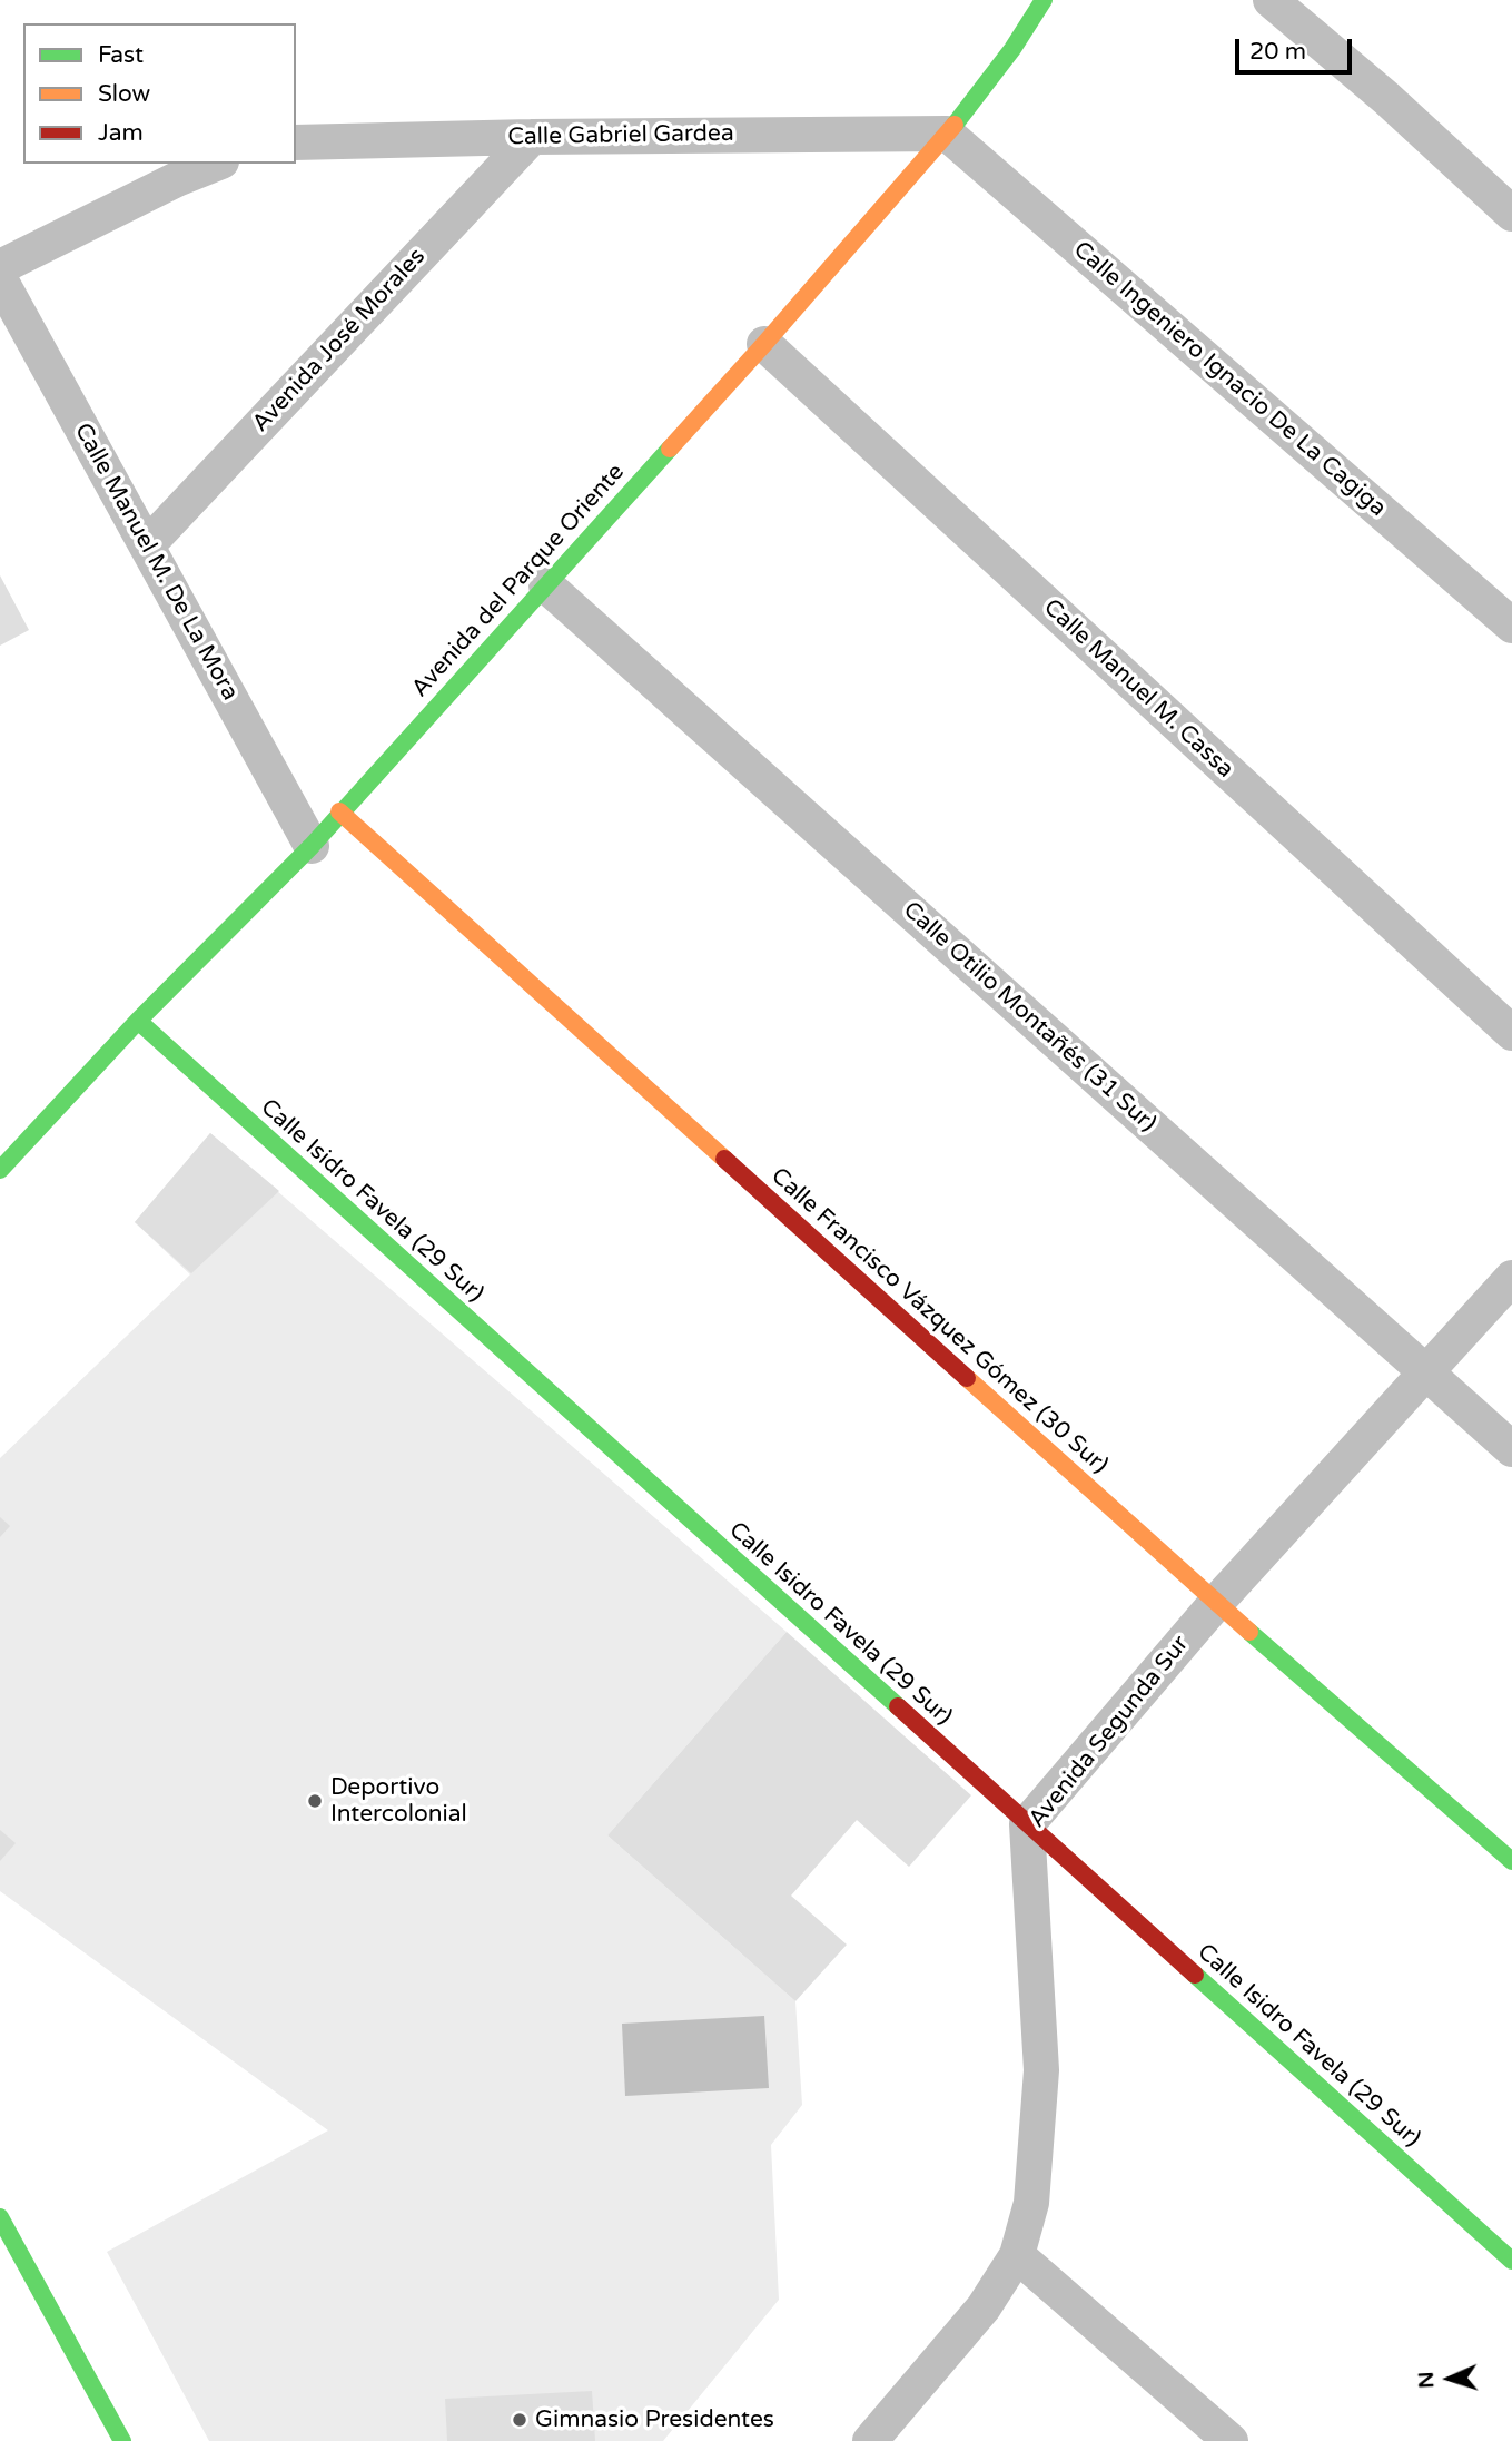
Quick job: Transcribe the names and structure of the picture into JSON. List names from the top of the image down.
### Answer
{
  "streets": {
    "street": [
      "Calle Gabriel Gardea",
      "Avenida José Morales",
      "Calle Ingeniero Ignacio De La Cagiga",
      "Calle Manuel M. De La Mora",
      "Avenida del Parque Oriente",
      "Calle Manuel M. Cassa",
      "Calle Otilio Montañés (31 Sur)",
      "Calle Isidro Favela (29 Sur)",
      "Calle Francisco Vázquez Gómez (30 Sur)",
      "Avenida Segunda Sur"
    ]
  },
  "crossings": [
    ["Calle Gabriel Gardea", "Avenida José Morales"],
    ["Calle Gabriel Gardea", "Calle Ingeniero Ignacio De La Cagiga"],
    ["Calle Gabriel Gardea", "Avenida del Parque Oriente"],
    ["Avenida José Morales", "Calle Manuel M. De La Mora"],
    ["Calle Ingeniero Ignacio De La Cagiga", "Avenida del Parque Oriente"],
    ["Calle Manuel M. De La Mora", "Avenida del Parque Oriente"],
    ["Avenida del Parque Oriente", "Calle Manuel M. Cassa"],
    ["Avenida del Parque Oriente", "Calle Otilio Montañés (31 Sur)"],
    ["Avenida del Parque Oriente", "Calle Isidro Favela (29 Sur)"],
    ["Avenida del Parque Oriente", "Calle Francisco Vázquez Gómez (30 Sur)"],
    ["Calle Otilio Montañés (31 Sur)", "Avenida Segunda Sur"],
    ["Calle Isidro Favela (29 Sur)", "Avenida Segunda Sur"],
    ["Calle Francisco Vázquez Gómez (30 Sur)", "Avenida Segunda Sur"]
  ],
  "places": ["Deportivo Intercolonial", "Gimnasio Presidentes"],
  "legend": ["Fast", "Slow", "Jam"],
  "scale_bar": "20 m",
  "north": "left"
}
